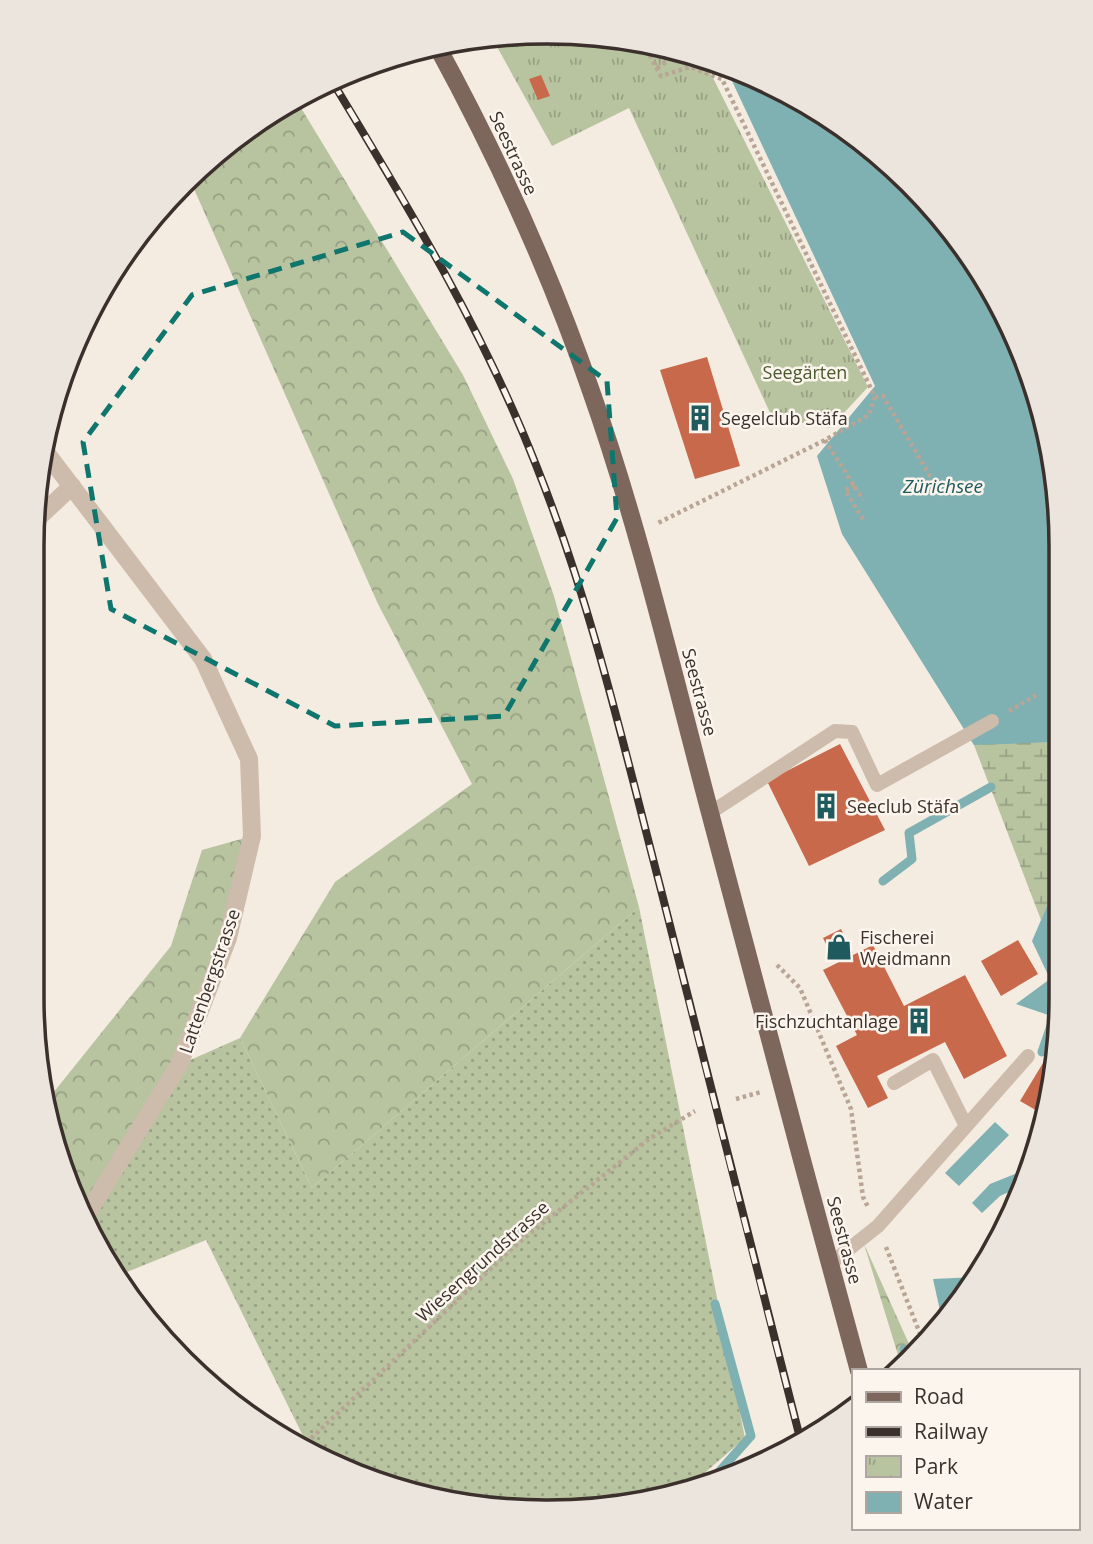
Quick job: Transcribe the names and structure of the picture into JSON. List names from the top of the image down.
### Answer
{
  "streets": {
    "main road": ["Seestrasse"],
    "street": ["Lattenbergstrasse"],
    "path": ["Wiesengrundstrasse"]
  },
  "water": ["Zürichsee"],
  "parks": ["Seegärten"],
  "places": {
    "building": ["Segelclub Stäfa", "Seeclub Stäfa", "Fischzuchtanlage"],
    "shop": ["Fischerei Weidmann"]
  },
  "legend": [
    "Road",
    "Railway",
    "Park",
    "Water"
  ]
}
